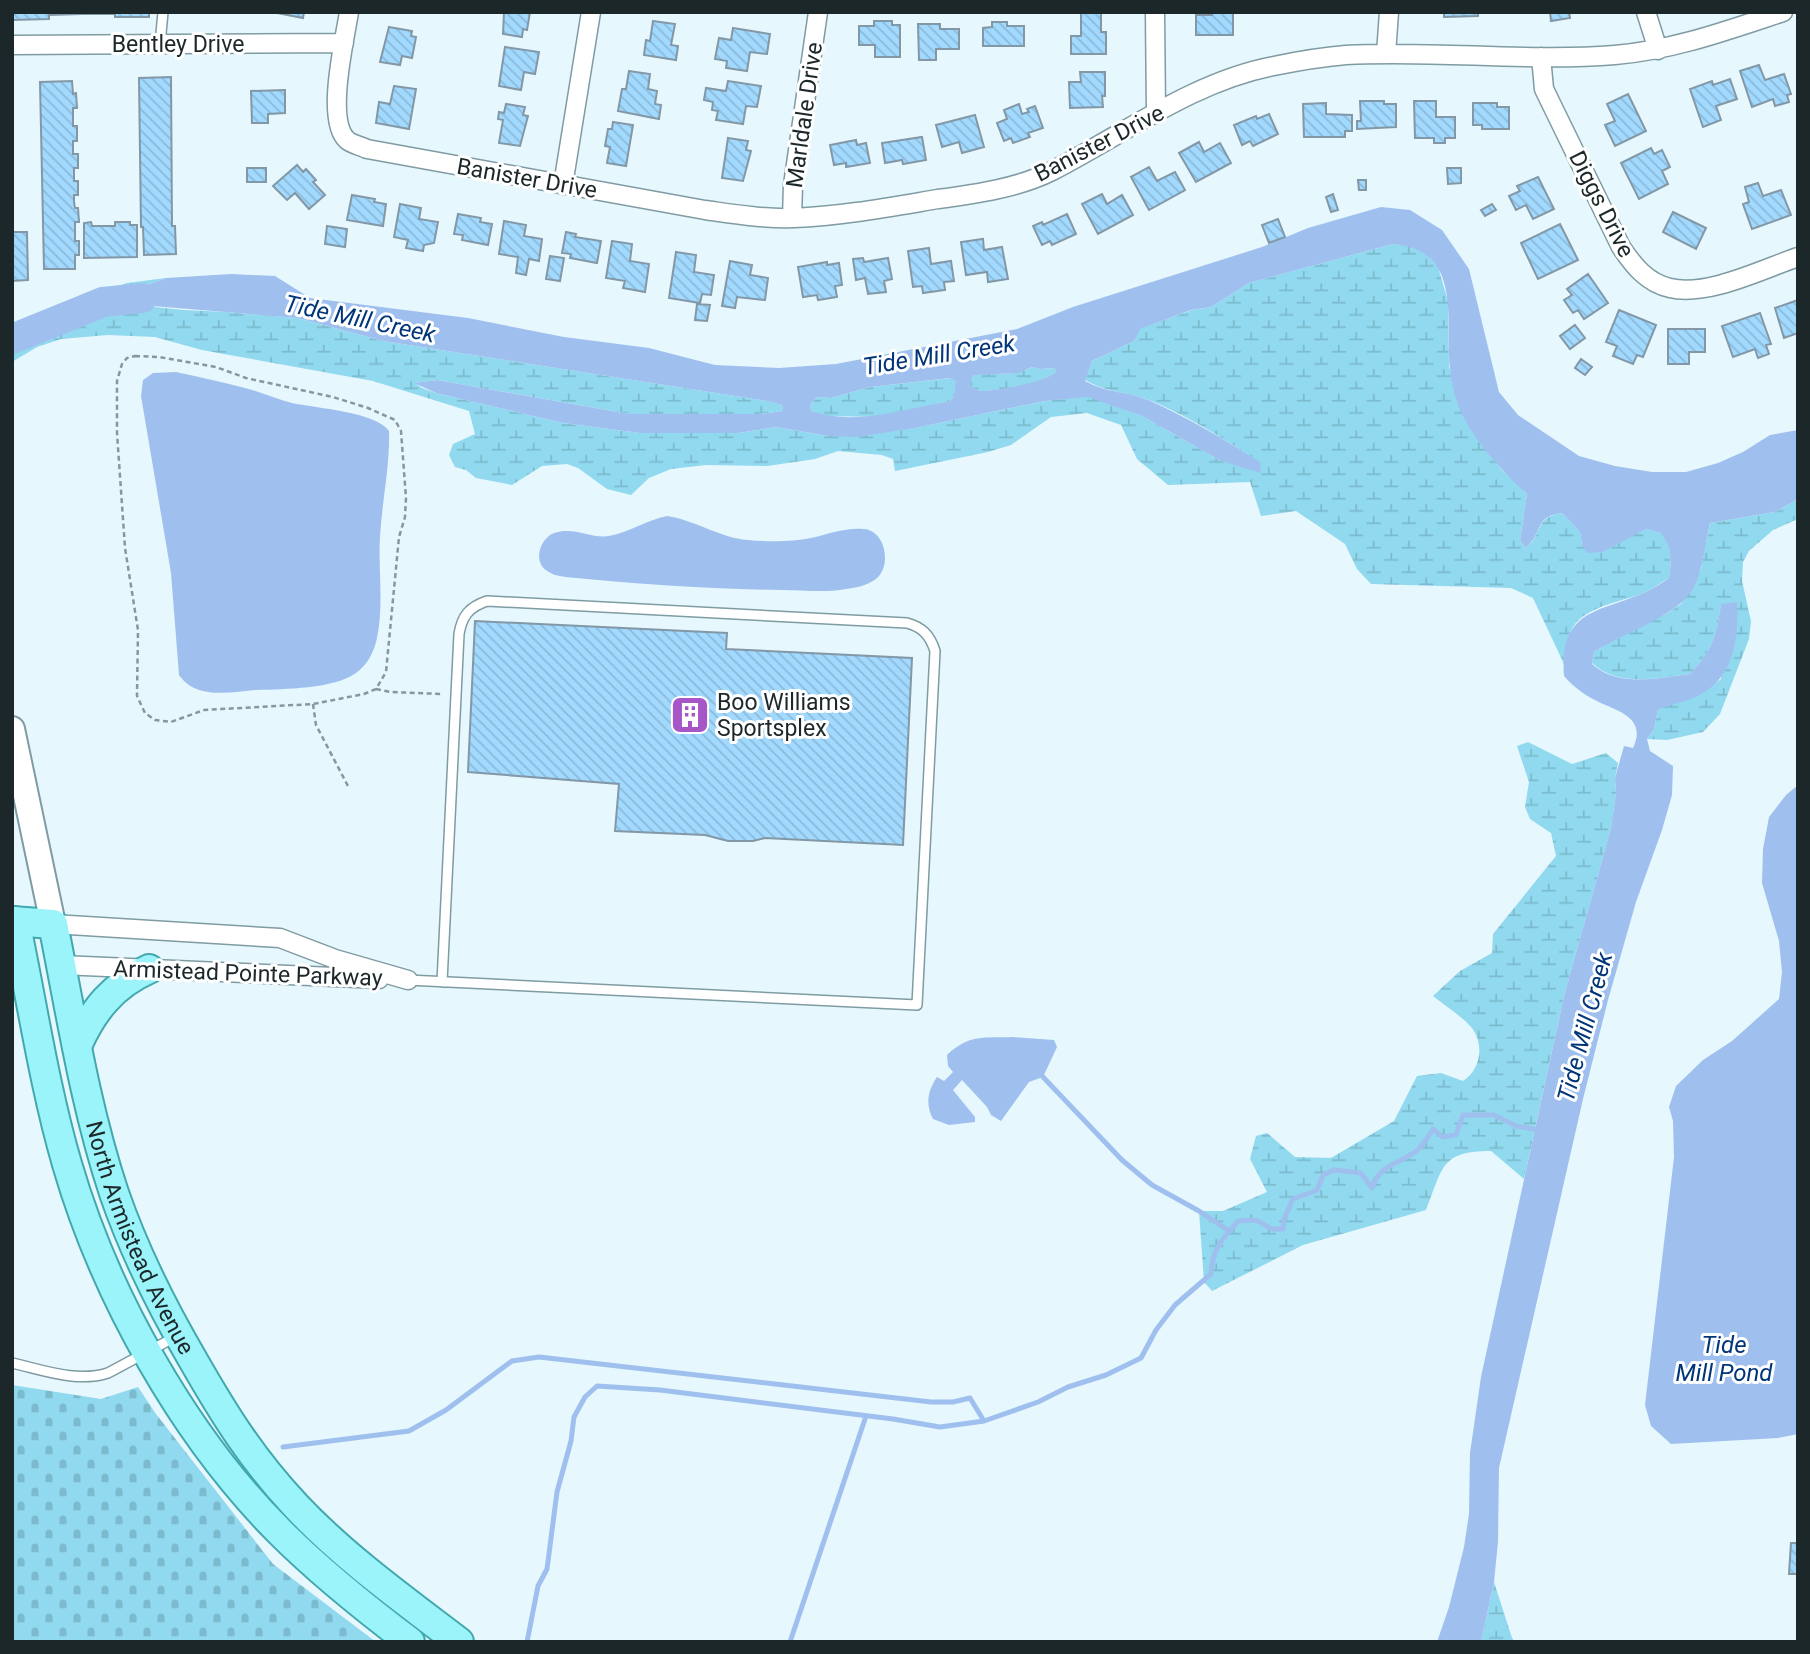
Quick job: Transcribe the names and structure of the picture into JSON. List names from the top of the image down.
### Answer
{
  "streets": {
    "main road": ["North Armistead Avenue"],
    "street": [
      "Bentley Drive",
      "Marldale Drive",
      "Banister Drive",
      "Diggs Drive",
      "Armistead Pointe Parkway"
    ]
  },
  "crossings": [
    ["Bentley Drive", "Banister Drive"],
    ["Marldale Drive", "Banister Drive"],
    ["Banister Drive", "Diggs Drive"],
    ["Armistead Pointe Parkway", "North Armistead Avenue"]
  ],
  "water": ["Tide Mill Creek", "Tide Mill Pond"],
  "places": {
    "building": ["Boo Williams Sportsplex"]
  }
}
